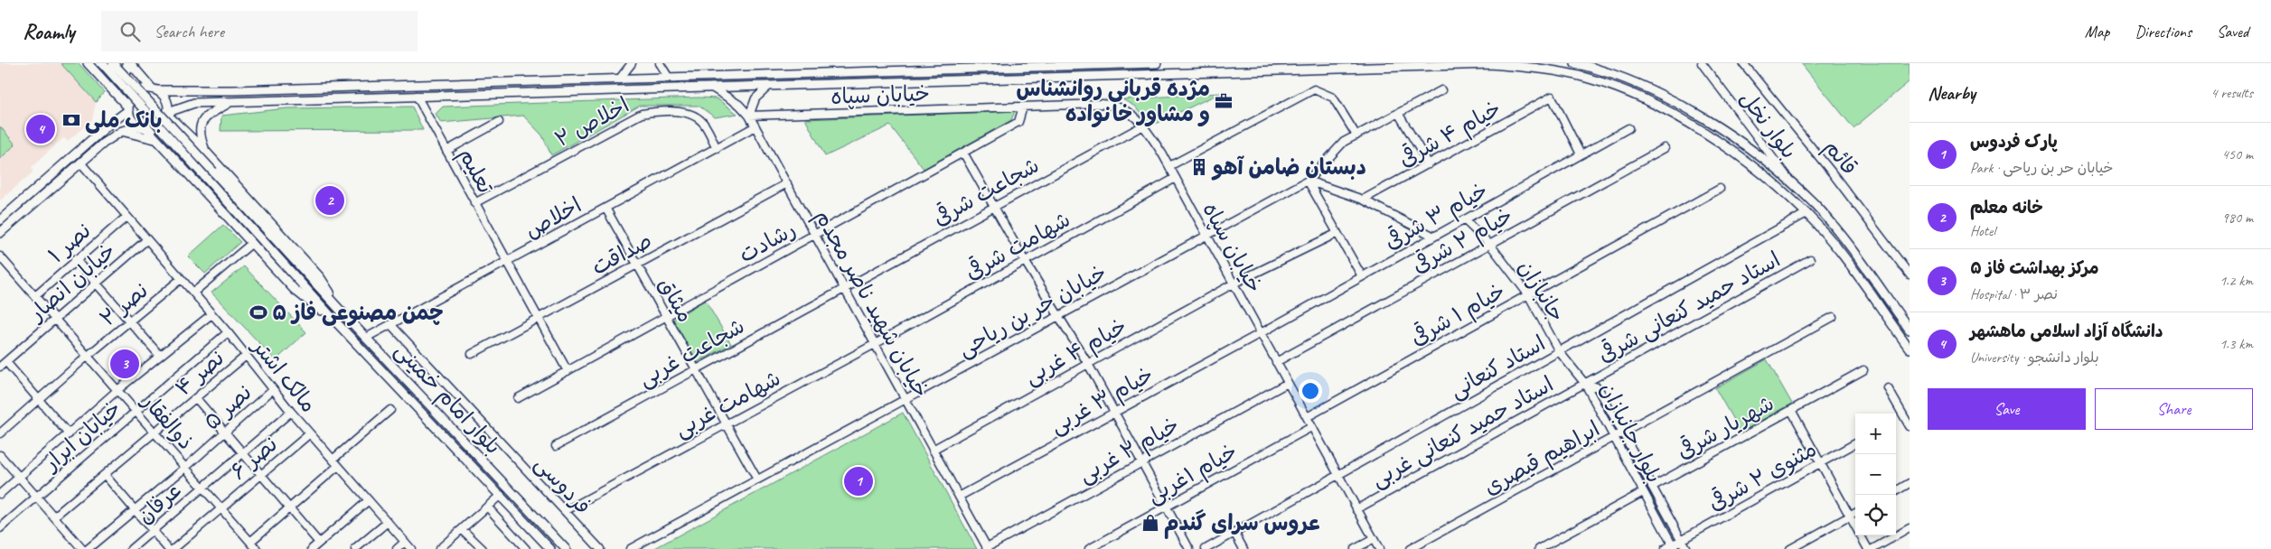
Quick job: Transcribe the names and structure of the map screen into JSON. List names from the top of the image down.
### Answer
{
  "streets": {
    "main road": ["بلوار امام خمینی"],
    "street": [
      "خیابان سپاه",
      "اخلاص ۲",
      "بلوار نخل",
      "خیام ۴ شرقی",
      "قائم",
      "تعلیم",
      "شجاعت شرقی",
      "خیام ۳ شرقی",
      "اخلاص",
      "خیام ۲ شرقی",
      "رشادت",
      "نصر ۱",
      "شهامت شرقی",
      "صداقت",
      "خیابان انصار",
      "جانبازان",
      "میثاق",
      "خیابان شهید ناصر مجدم",
      "نصر ۲",
      "استاد حمید کنعانی شرقی",
      "خیابان حر بن ریاحی",
      "خیام ۱ شرقی",
      "خیام ۴ غربی",
      "شجاعت غربی",
      "استاد کنعانی",
      "نصر ۴",
      "مالک اشتر",
      "خیام ۳ غربی",
      "شهامت غربی",
      "نصر ۵",
      "ذوالفقار",
      "شهریار شرقی",
      "استاد حمید کنعانی غربی",
      "بلوار جانبازان",
      "خیابان ابرار",
      "خیام ۲ غربی",
      "نصر ۶",
      "ابراهیم قیصری",
      "خیام ۱غربی",
      "مثنوی ۲ شرقی",
      "فردوسی",
      "عرفان"
    ]
  },
  "crossings": [
    ["خیابان سپاه", "شجاعت شرقی"],
    ["خیابان سپاه", "خیام ۳ شرقی"],
    ["خیابان سپاه", "خیام ۲ شرقی"],
    ["خیابان سپاه", "رشادت"],
    ["خیابان سپاه", "شهامت شرقی"],
    ["خیابان سپاه", "خیابان شهید ناصر مجدم"],
    ["خیابان سپاه", "خیابان حر بن ریاحی"],
    ["خیابان سپاه", "خیام ۱ شرقی"],
    ["خیابان سپاه", "خیام ۴ غربی"],
    ["خیابان سپاه", "استاد کنعانی"],
    ["خیابان سپاه", "خیام ۳ غربی"],
    ["خیابان سپاه", "استاد حمید کنعانی غربی"],
    ["خیابان سپاه", "خیام ۲ غربی"],
    ["خیابان سپاه", "خیام ۱غربی"],
    ["اخلاص ۲", "تعلیم"],
    ["اخلاص ۲", "اخلاص"],
    ["خیام ۴ شرقی", "خیام ۳ شرقی"],
    ["تعلیم", "اخلاص"],
    ["تعلیم", "رشادت"],
    ["تعلیم", "صداقت"],
    ["شجاعت شرقی", "خیابان شهید ناصر مجدم"],
    ["شجاعت شرقی", "شجاعت غربی"],
    ["خیام ۳ شرقی", "جانبازان"],
    ["خیام ۳ شرقی", "خیام ۳ غربی"],
    ["اخلاص", "میثاق"],
    ["اخلاص", "خیابان شهید ناصر مجدم"],
    ["اخلاص", "بلوار امام خمینی"],
    ["اخلاص", "فردوسی"],
    ["خیام ۲ شرقی", "جانبازان"],
    ["رشادت", "میثاق"],
    ["رشادت", "خیابان شهید ناصر مجدم"],
    ["نصر ۱", "مالک اشتر"],
    ["نصر ۱", "ذوالفقار"],
    ["شهامت شرقی", "خیابان شهید ناصر مجدم"],
    ["شهامت شرقی", "شهامت غربی"],
    ["صداقت", "میثاق"],
    ["صداقت", "خیابان شهید ناصر مجدم"],
    ["خیابان انصار", "مالک اشتر"],
    ["خیابان انصار", "ذوالفقار"],
    ["جانبازان", "استاد حمید کنعانی شرقی"],
    ["جانبازان", "خیام ۱ شرقی"],
    ["جانبازان", "استاد کنعانی"],
    ["جانبازان", "استاد حمید کنعانی غربی"],
    ["جانبازان", "بلوار جانبازان"],
    ["میثاق", "خیابان حر بن ریاحی"],
    ["میثاق", "شجاعت غربی"],
    ["میثاق", "شهامت غربی"],
    ["خیابان شهید ناصر مجدم", "خیابان حر بن ریاحی"],
    ["خیابان شهید ناصر مجدم", "خیام ۴ غربی"],
    ["خیابان شهید ناصر مجدم", "شجاعت غربی"],
    ["خیابان شهید ناصر مجدم", "خیام ۳ غربی"],
    ["خیابان شهید ناصر مجدم", "شهامت غربی"],
    ["خیابان شهید ناصر مجدم", "خیام ۲ غربی"],
    ["نصر ۲", "مالک اشتر"],
    ["نصر ۲", "ذوالفقار"],
    ["استاد حمید کنعانی شرقی", "استاد حمید کنعانی غربی"],
    ["استاد حمید کنعانی شرقی", "بلوار جانبازان"],
    ["نصر ۴", "مالک اشتر"],
    ["نصر ۴", "ذوالفقار"],
    ["مالک اشتر", "نصر ۵"],
    ["مالک اشتر", "خیابان ابرار"],
    ["مالک اشتر", "نصر ۶"],
    ["مالک اشتر", "عرفان"],
    ["شهامت غربی", "فردوسی"],
    ["نصر ۵", "ذوالفقار"],
    ["ذوالفقار", "خیابان ابرار"],
    ["ذوالفقار", "نصر ۶"],
    ["ذوالفقار", "عرفان"],
    ["شهریار شرقی", "بلوار جانبازان"],
    ["استاد حمید کنعانی غربی", "بلوار جانبازان"],
    ["بلوار جانبازان", "ابراهیم قیصری"],
    ["بلوار جانبازان", "مثنوی ۲ شرقی"]
  ],
  "places": {
    "office": ["مژده قربانی روانشناس و مشاور خانواده"],
    "bank": ["بانک ملی"],
    "building": ["دبستان ضامن آهو"],
    "sports": ["چمن مصنوعی فاز ۵"],
    "shop": ["عروس سرای گندم"]
  },
  "page": {
    "header": "Roamly",
    "search": "Search here",
    "nav": ["Map", "Directions", "Saved"],
    "heading": ["Nearby", "4 results"],
    "pins": [
      "4",
      "2",
      "3",
      "1"
    ],
    "list": [
      {
        "mark": "1",
        "name": "پارک فردوس",
        "note": "Park · خیابان حر بن ریاحی",
        "value": "450 m"
      },
      {
        "mark": "2",
        "name": "خانه معلم",
        "note": "Hotel",
        "value": "980 m"
      },
      {
        "mark": "3",
        "name": "مرکز بهداشت فاز ۵",
        "note": "Hospital · نصر ۳",
        "value": "1.2 km"
      },
      {
        "mark": "4",
        "name": "دانشگاه آزاد اسلامی ماهشهر",
        "note": "University · بلوار دانشجو",
        "value": "1.3 km"
      }
    ],
    "buttons": ["Save", "Share"],
    "map_buttons": ["+", "−"]
  }
}
